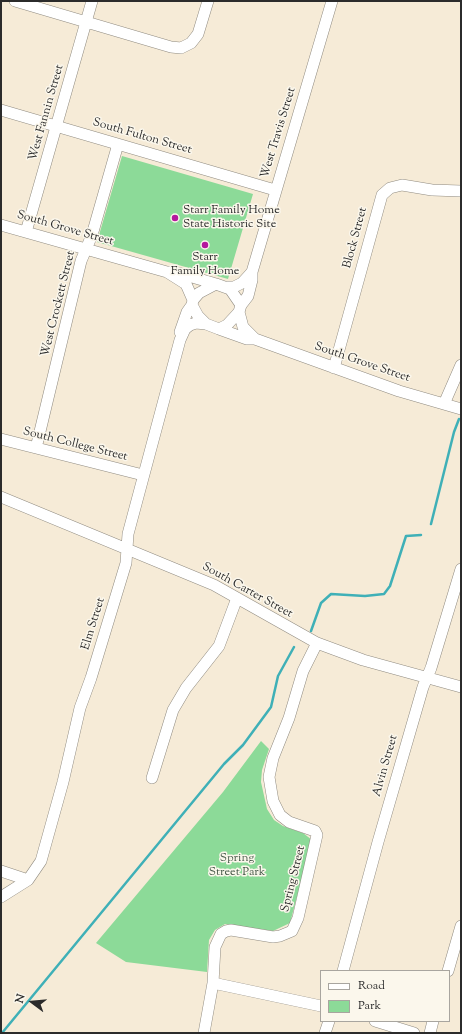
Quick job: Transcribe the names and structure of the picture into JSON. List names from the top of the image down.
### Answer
{
  "streets": {
    "street": [
      "West Fannin Street",
      "West Travis Street",
      "South Fulton Street",
      "South Grove Street",
      "Block Street",
      "West Crockett Street",
      "South College Street",
      "South Carter Street",
      "Elm Street",
      "Alvin Street",
      "Spring Street"
    ]
  },
  "crossings": [
    ["West Fannin Street", "South Fulton Street"],
    ["West Fannin Street", "South Grove Street"],
    ["West Travis Street", "South Fulton Street"],
    ["West Travis Street", "South Grove Street"],
    ["West Travis Street", "Elm Street"],
    ["South Fulton Street", "West Crockett Street"],
    ["South Grove Street", "Block Street"],
    ["South Grove Street", "West Crockett Street"],
    ["South Grove Street", "Elm Street"],
    ["West Crockett Street", "South College Street"],
    ["South College Street", "Elm Street"],
    ["South Carter Street", "Elm Street"],
    ["South Carter Street", "Alvin Street"],
    ["South Carter Street", "Spring Street"]
  ],
  "parks": ["Spring Street Park"],
  "places": ["Starr Family Home State Historic Site", "Starr Family Home"],
  "legend": ["Road", "Park"],
  "north": "left"
}
